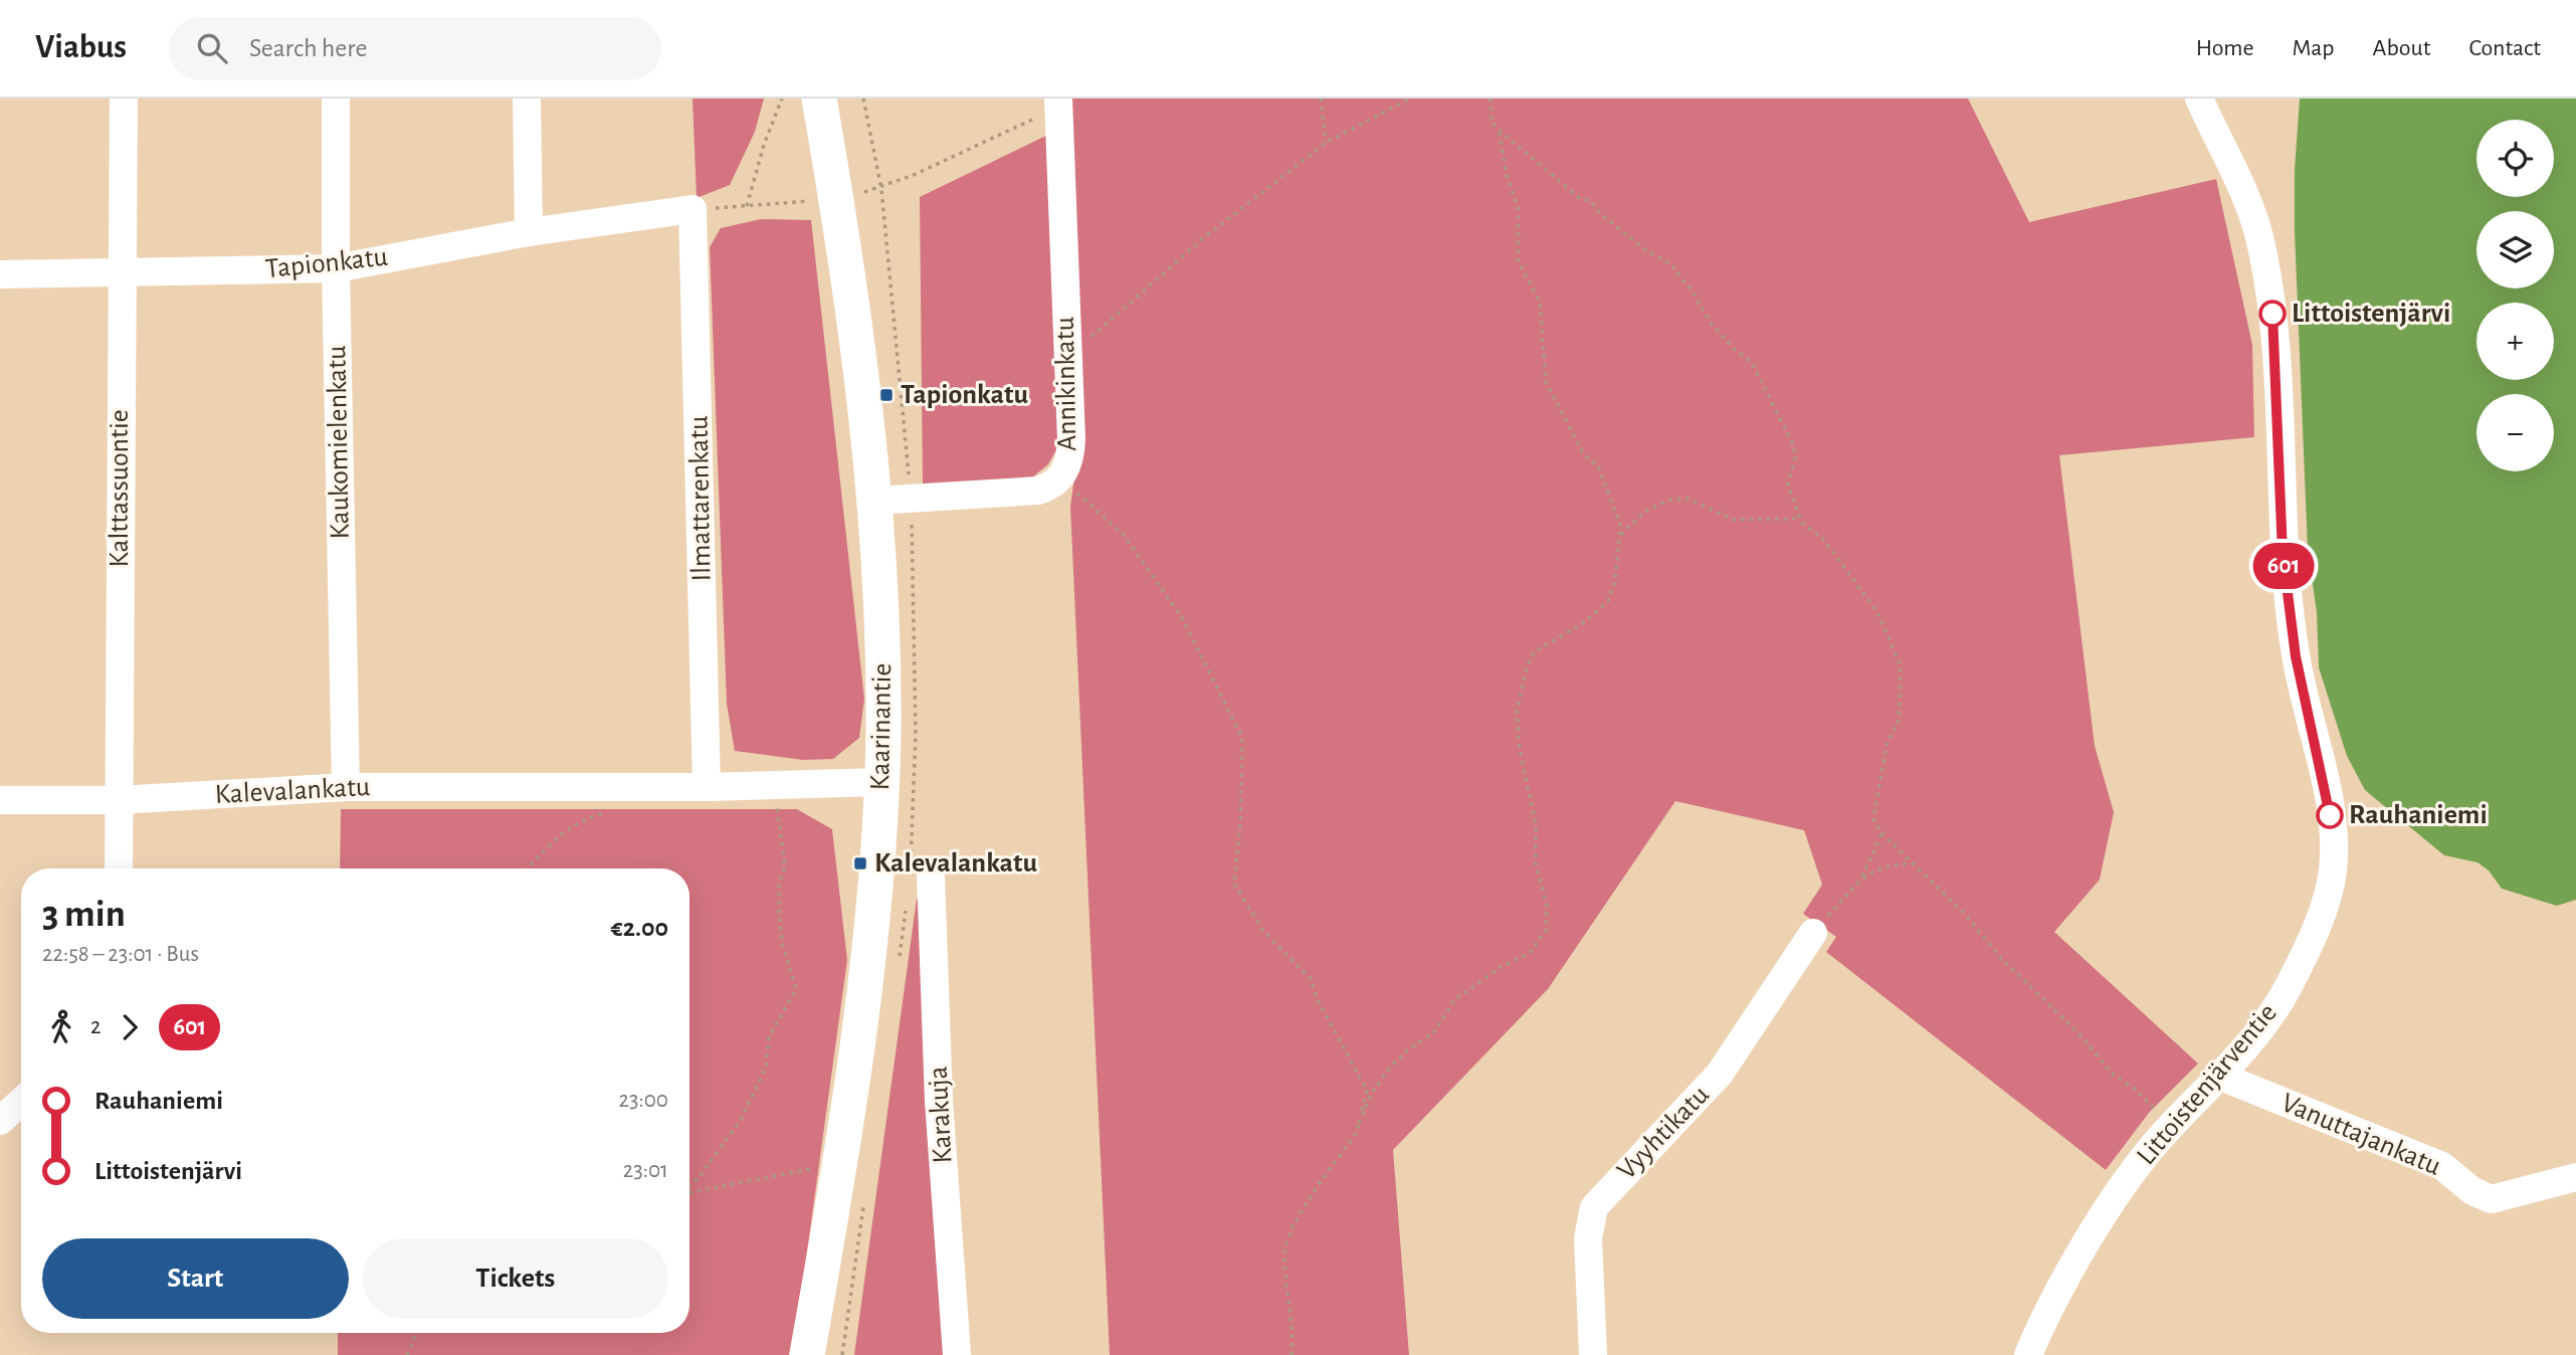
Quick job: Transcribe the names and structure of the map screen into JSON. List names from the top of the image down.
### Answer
{
  "streets": {
    "main road": ["Kaarinantie"],
    "street": [
      "Tapionkatu",
      "Annikinkatu",
      "Kaukomielenkatu",
      "Kalttassuontie",
      "Ilmattarenkatu",
      "Kalevalankatu",
      "Littoistenjärventie",
      "Karakuja",
      "Vyyhtikatu",
      "Vanuttajankatu"
    ]
  },
  "crossings": [
    ["Tapionkatu", "Kaukomielenkatu"],
    ["Tapionkatu", "Kalttassuontie"],
    ["Tapionkatu", "Ilmattarenkatu"],
    ["Annikinkatu", "Kaarinantie"],
    ["Kaukomielenkatu", "Kalevalankatu"],
    ["Kalttassuontie", "Kalevalankatu"],
    ["Ilmattarenkatu", "Kalevalankatu"],
    ["Kaarinantie", "Kalevalankatu"],
    ["Littoistenjärventie", "Vanuttajankatu"]
  ],
  "places": {
    "other": ["Littoistenjärvi", "Rauhaniemi"],
    "transit": ["Tapionkatu", "Kalevalankatu"]
  },
  "lines": ["bus line 601"],
  "page": {
    "header": "Viabus",
    "search": "Search here",
    "nav": [
      "Home",
      "Map",
      "About",
      "Contact"
    ],
    "on_map": "601",
    "map_buttons": ["+", "−"],
    "heading": ["3 min", "22:58 – 23:01 · Bus", "€2.00"],
    "legs": ["2", "601"],
    "list": [
      {
        "name": "Rauhaniemi",
        "value": "23:00"
      },
      {
        "name": "Littoistenjärvi",
        "value": "23:01"
      }
    ],
    "buttons": ["Start", "Tickets"]
  }
}
